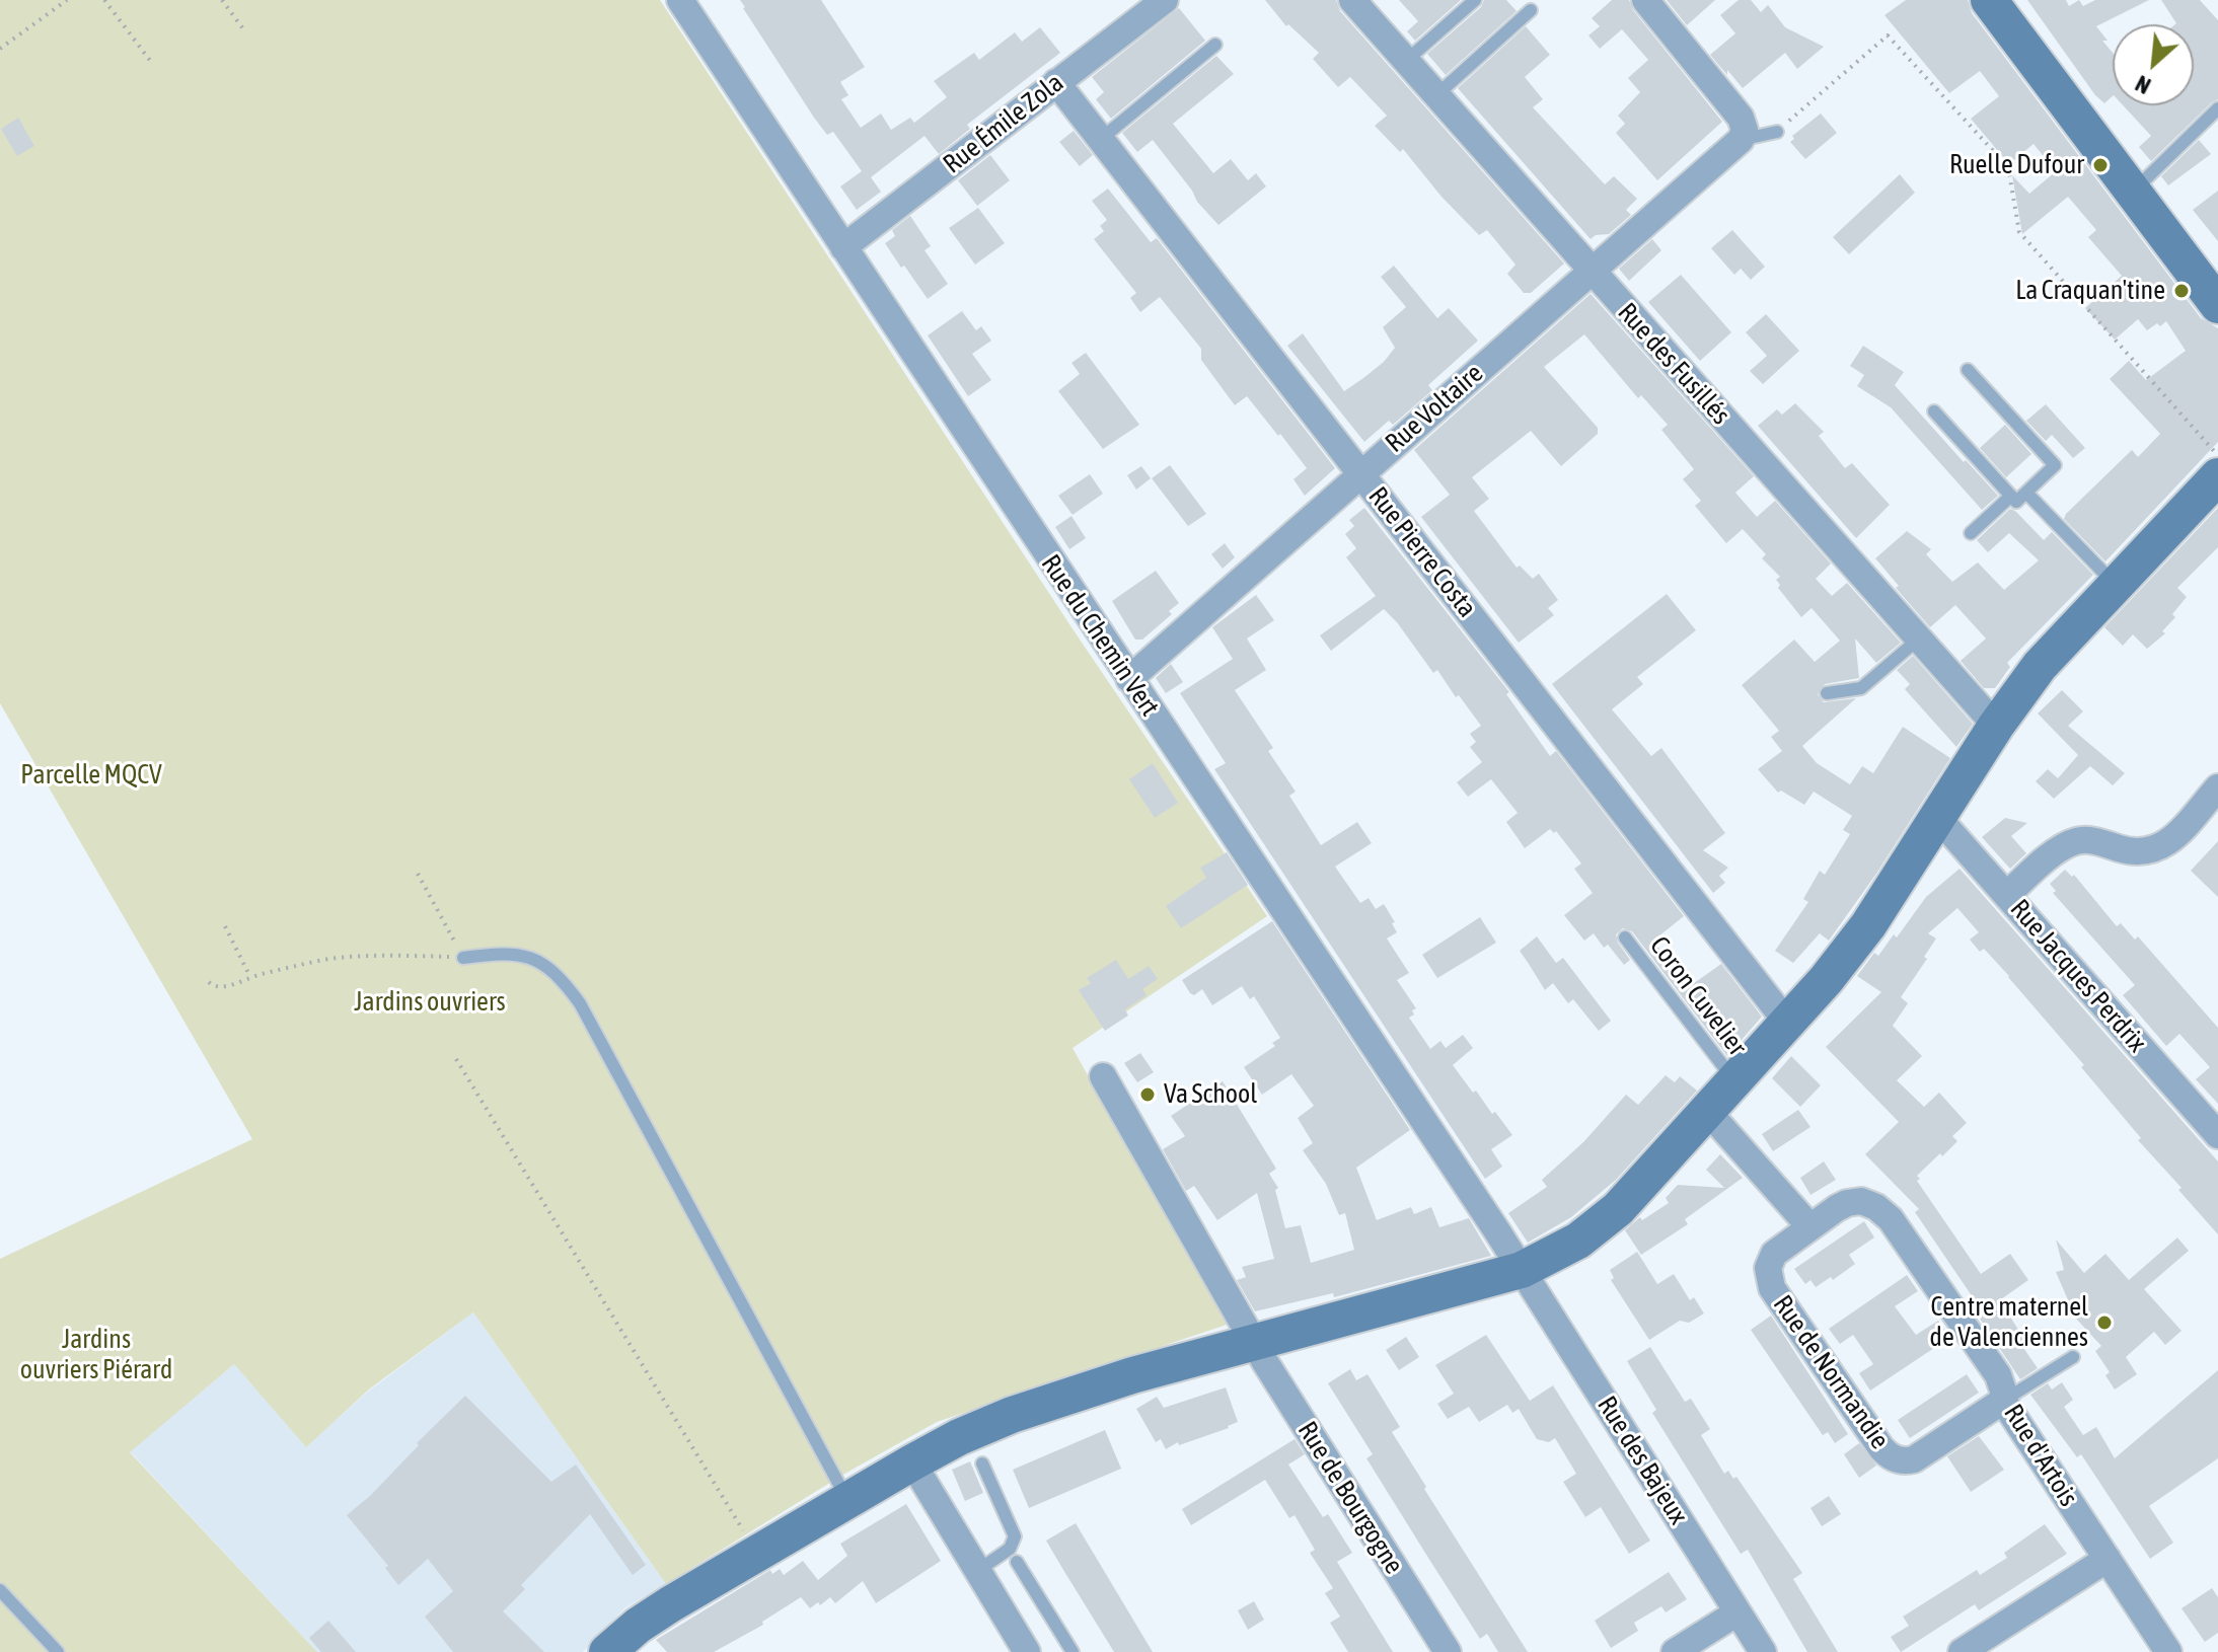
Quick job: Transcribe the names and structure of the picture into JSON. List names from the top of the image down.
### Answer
{
  "streets": {
    "street": [
      "Rue Émile Zola",
      "Rue des Fusillés",
      "Rue Voltaire",
      "Rue Pierre Costa",
      "Rue du Chemin Vert",
      "Rue Jacques Perdrix",
      "Rue de Normandie",
      "Rue d'Artois",
      "Rue des Bajeux",
      "Rue de Bourgogne"
    ],
    "lane": ["Coron Cuvelier"]
  },
  "crossings": [
    ["Rue Émile Zola", "Rue Pierre Costa"],
    ["Rue Émile Zola", "Rue du Chemin Vert"],
    ["Rue des Fusillés", "Rue Voltaire"],
    ["Rue Voltaire", "Rue Pierre Costa"],
    ["Rue Voltaire", "Rue du Chemin Vert"],
    ["Rue du Chemin Vert", "Rue des Bajeux"],
    ["Rue de Normandie", "Rue d'Artois"]
  ],
  "parks": ["Parcelle MQCV", "Jardins ouvriers", "Jardins ouvriers Piérard"],
  "places": [
    "Ruelle Dufour",
    "La Craquan'tine",
    "Va School",
    "Centre maternel de Valenciennes"
  ],
  "north": "bottom left"
}
